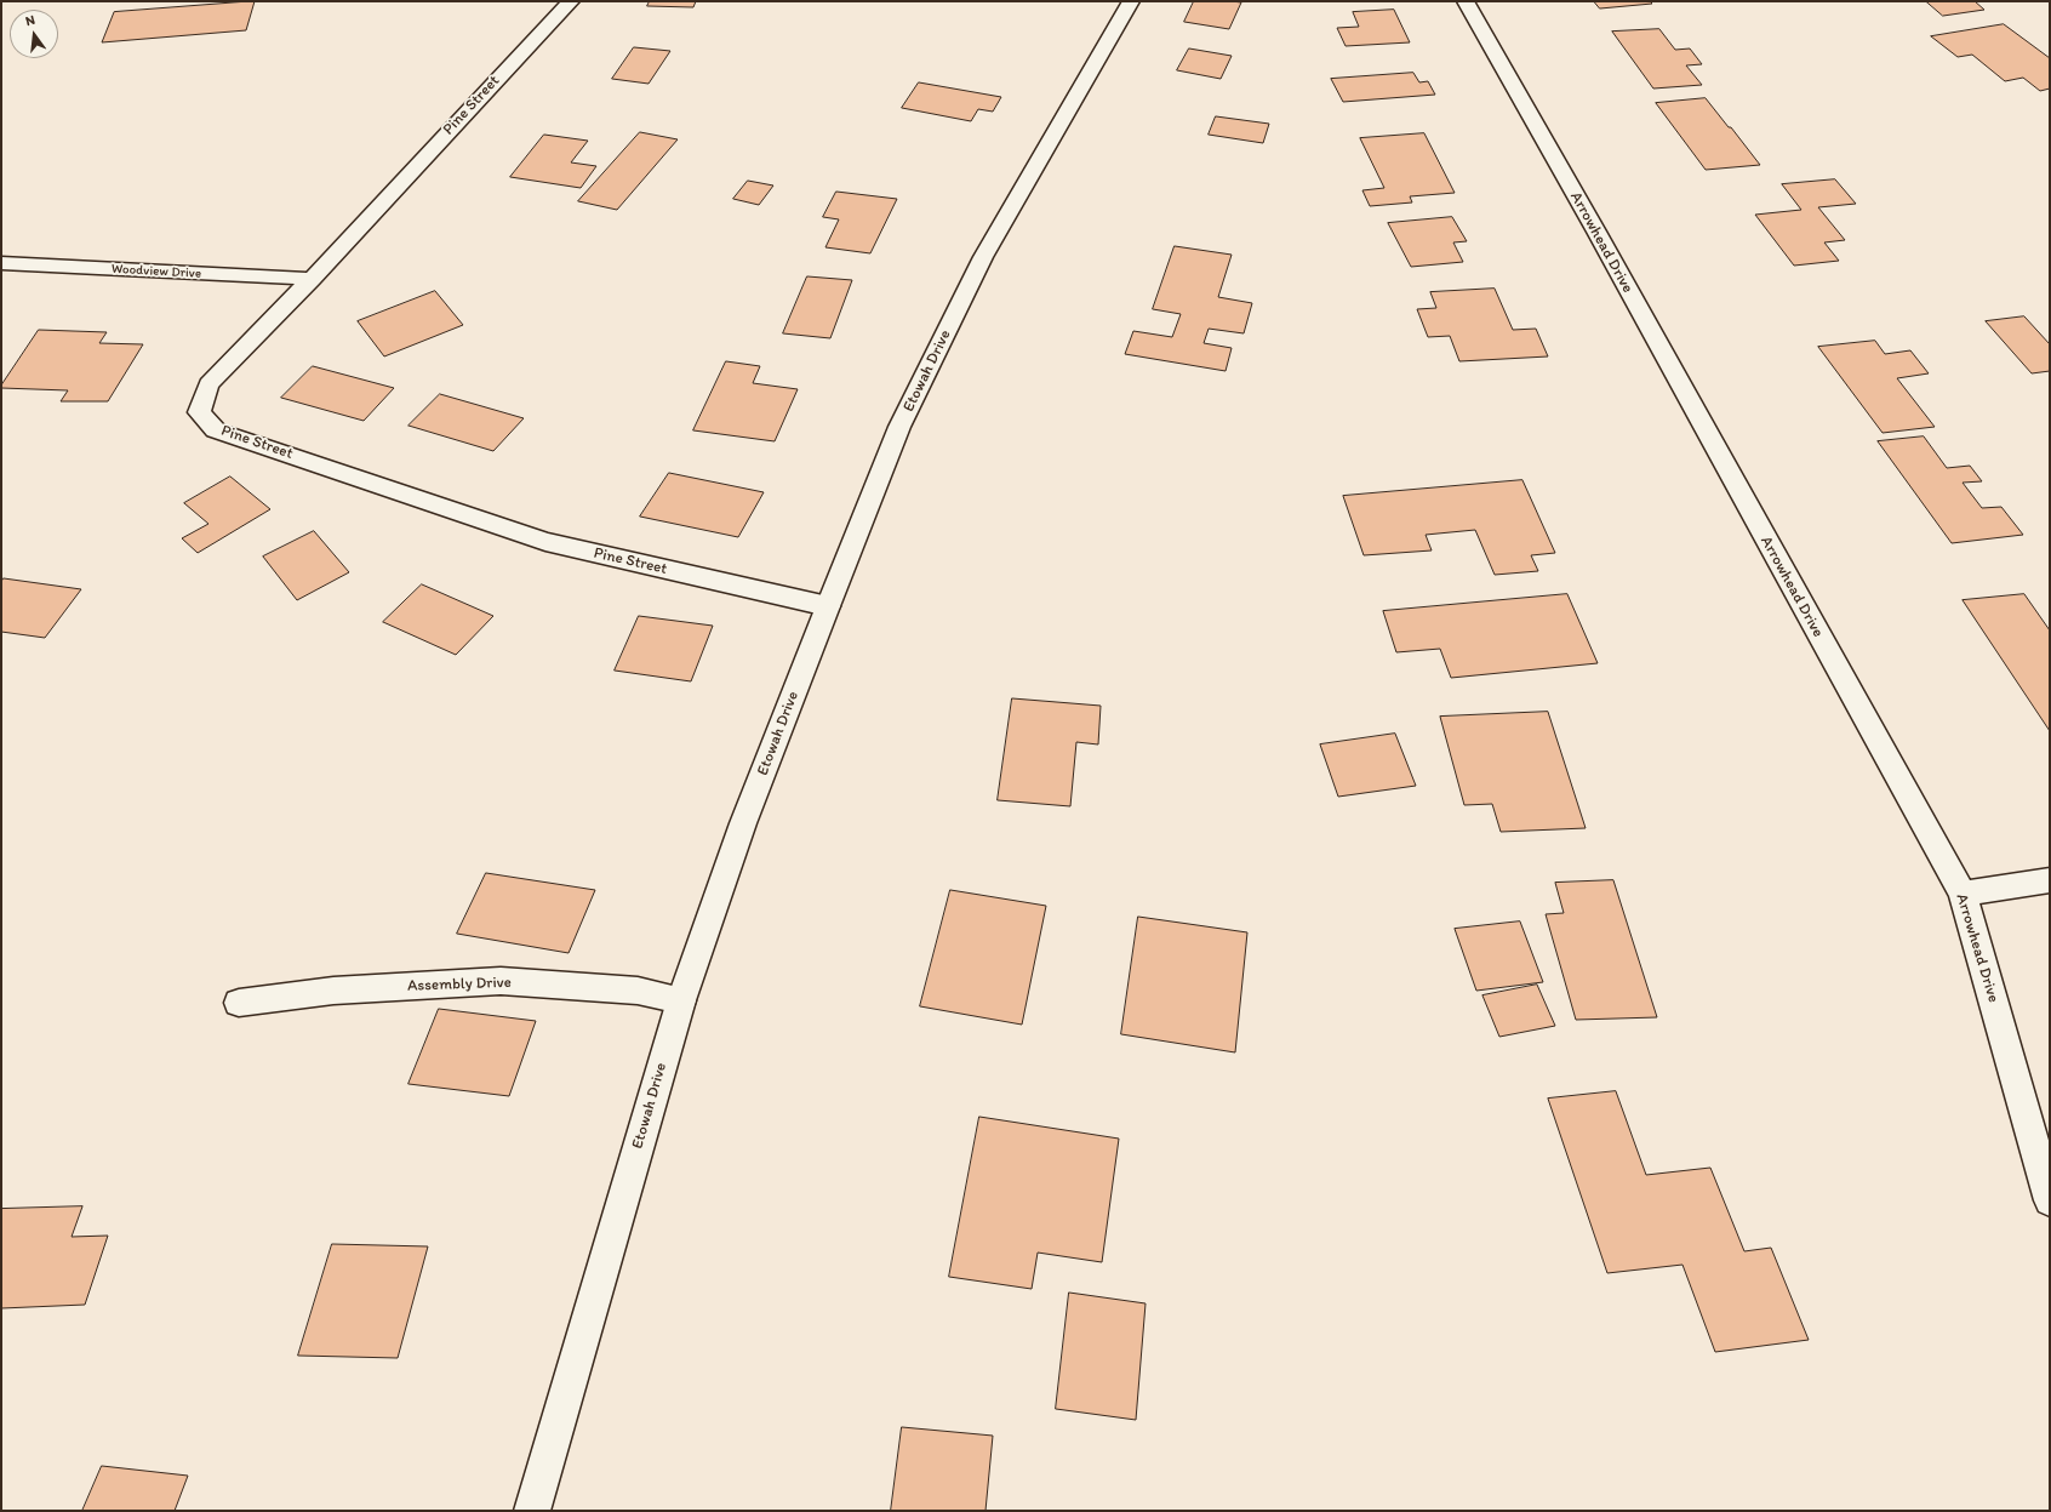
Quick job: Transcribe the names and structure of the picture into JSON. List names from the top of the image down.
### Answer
{
  "streets": {
    "street": [
      "Pine Street",
      "Arrowhead Drive",
      "Woodview Drive",
      "Etowah Drive",
      "Assembly Drive"
    ]
  },
  "crossings": [
    ["Pine Street", "Woodview Drive"],
    ["Pine Street", "Etowah Drive"],
    ["Etowah Drive", "Assembly Drive"]
  ],
  "north": "top"
}
